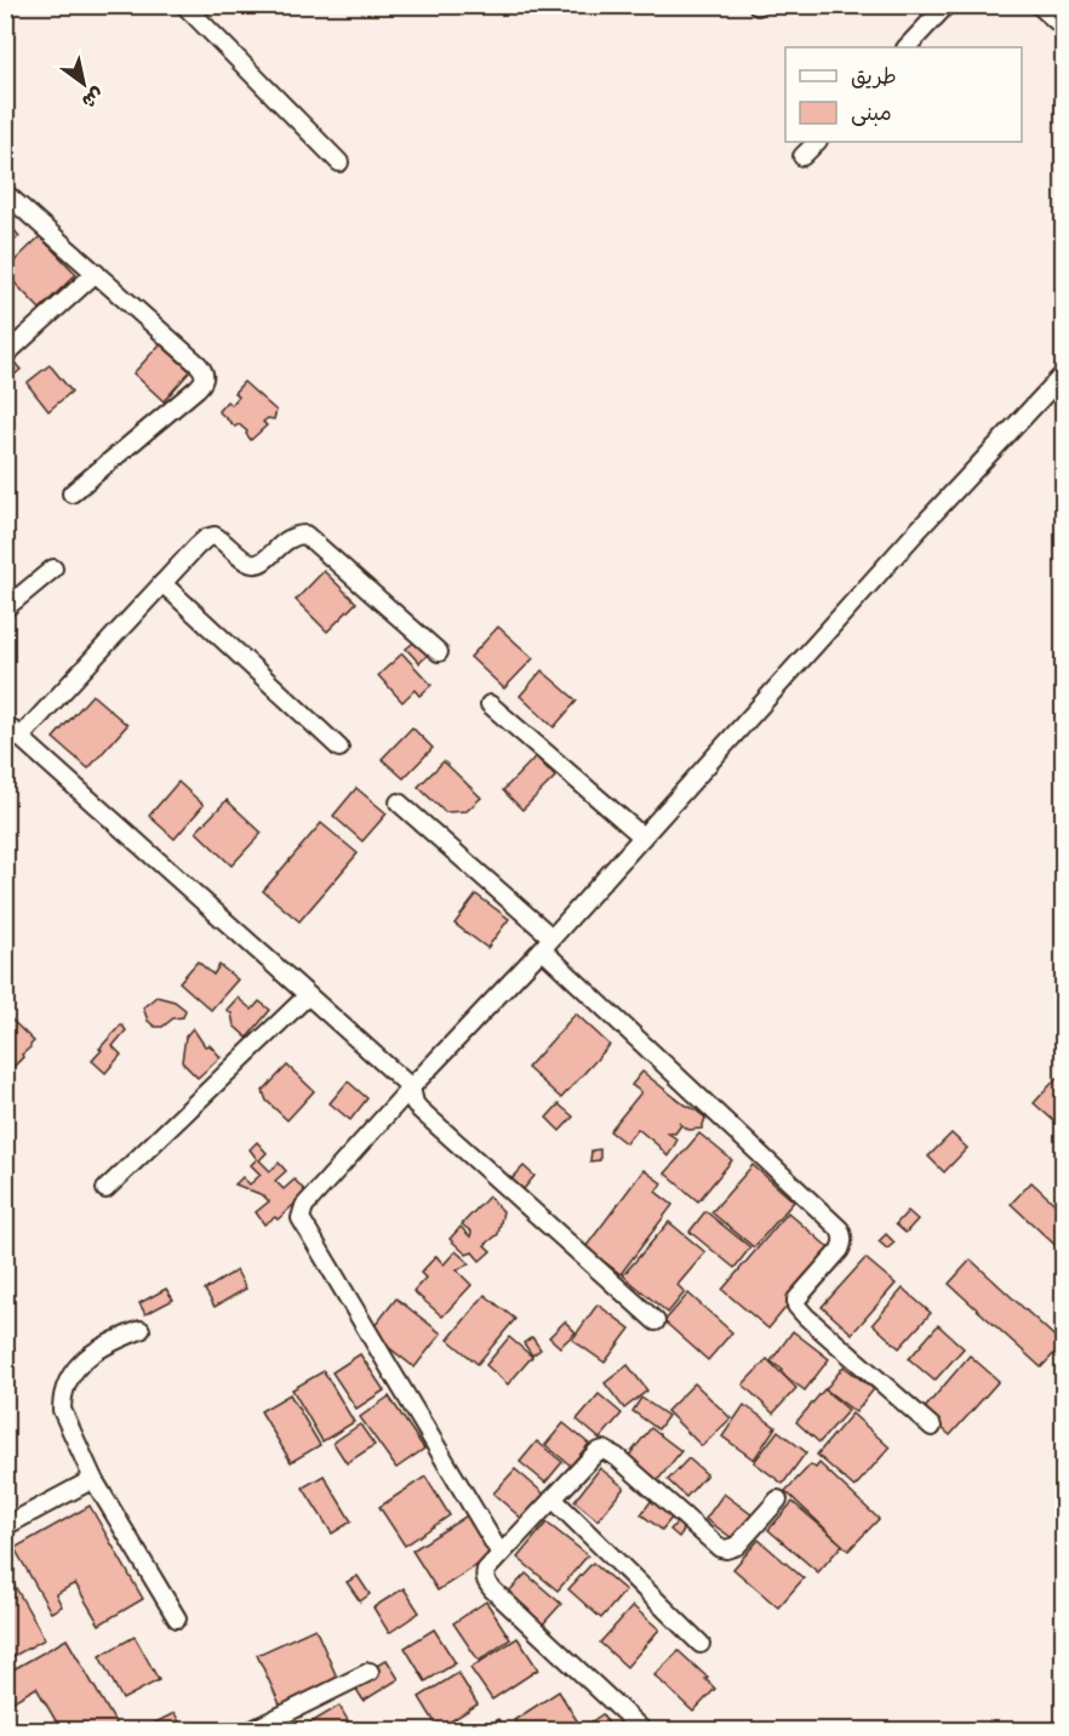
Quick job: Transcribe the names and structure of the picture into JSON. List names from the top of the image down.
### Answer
{
  "legend": ["طريق", "مبنى"],
  "north": "bottom right"
}
